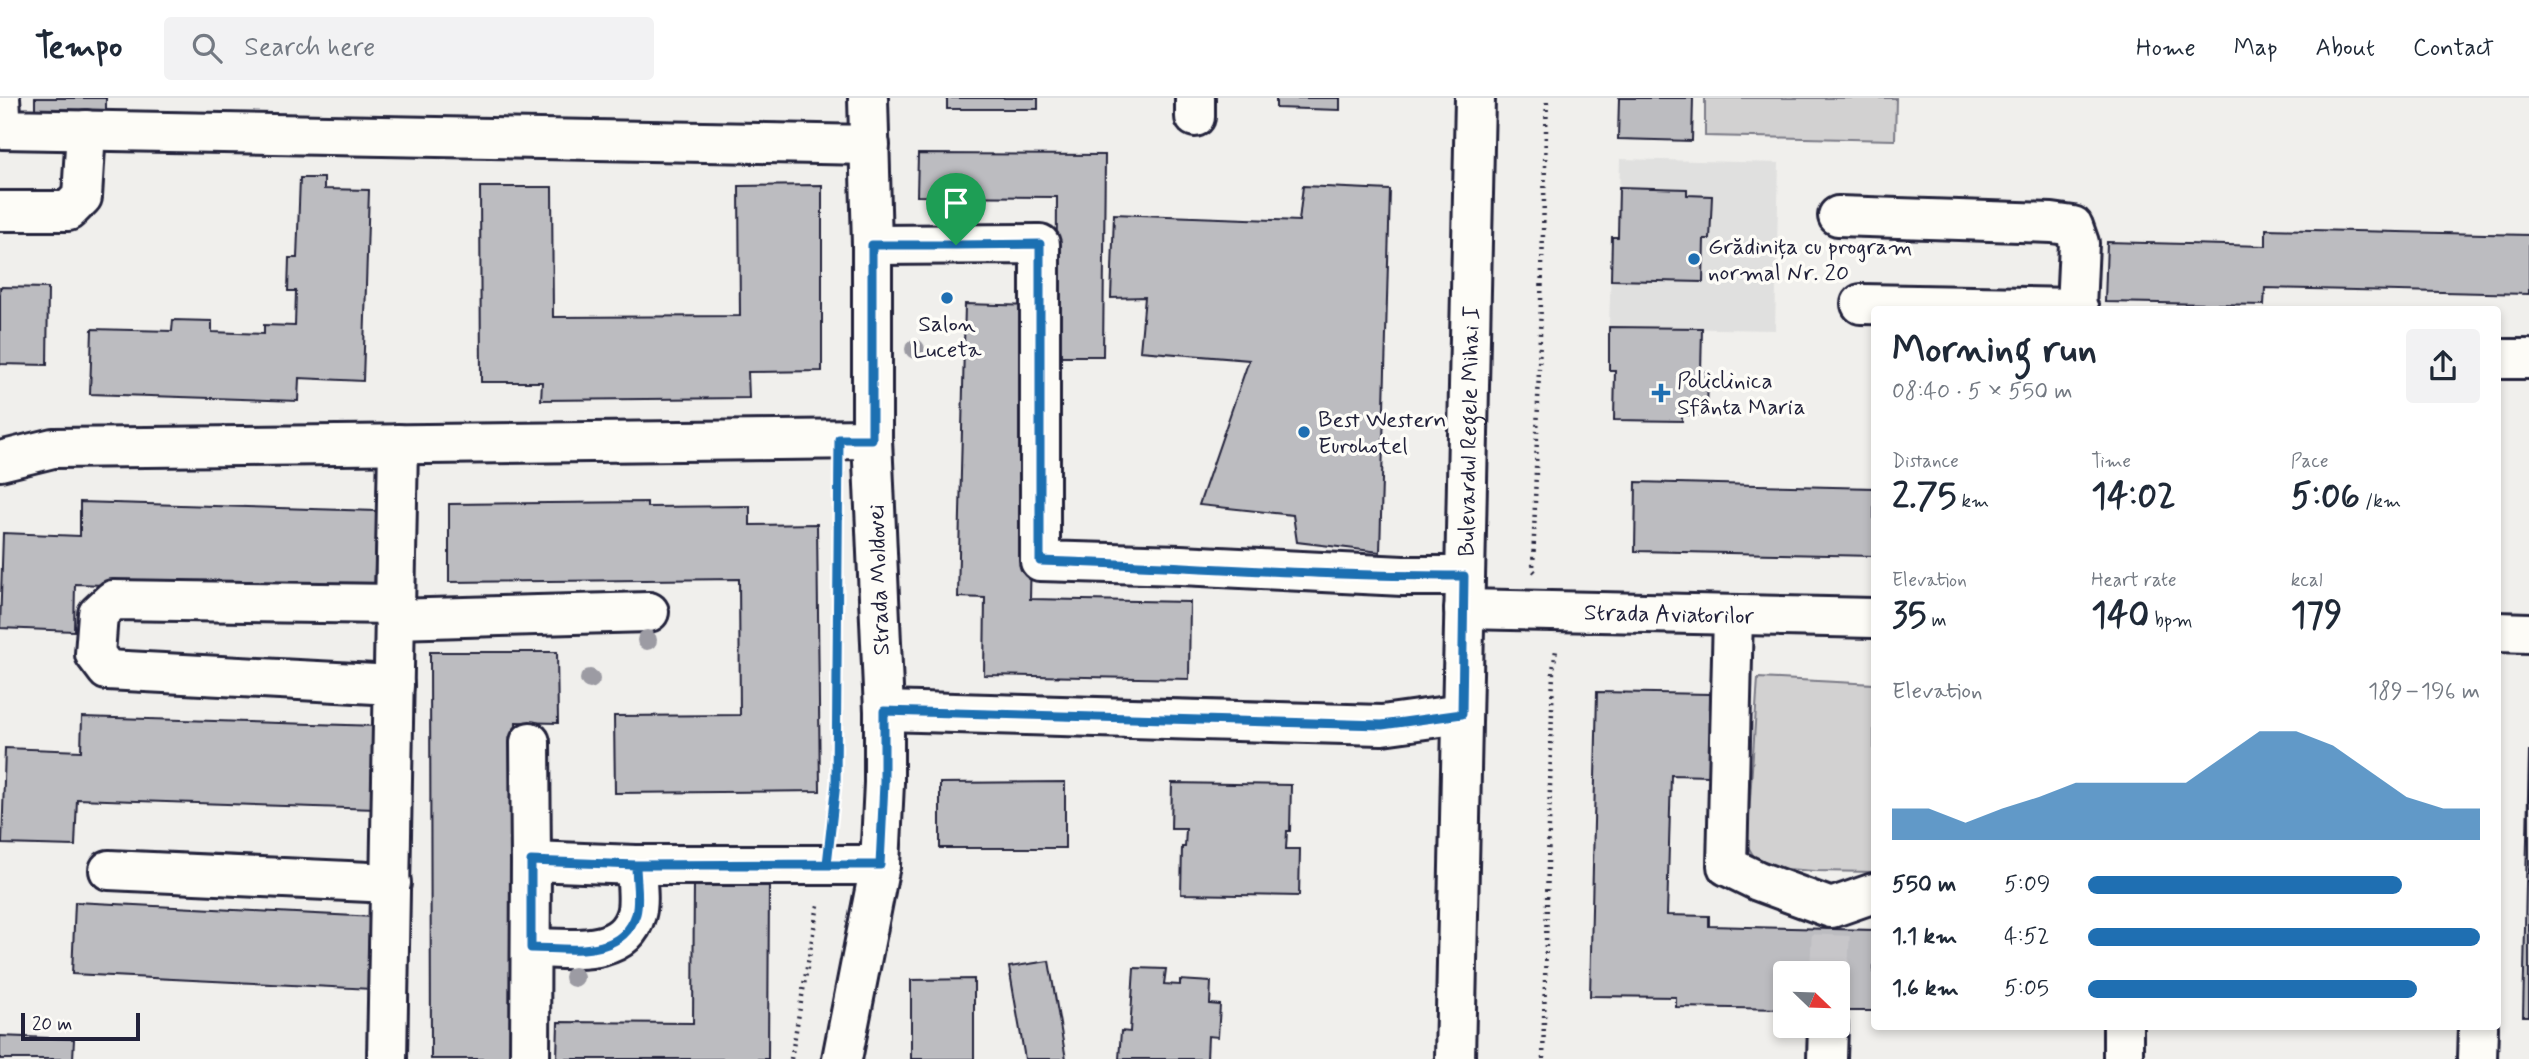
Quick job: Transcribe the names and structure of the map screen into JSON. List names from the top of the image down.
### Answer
{
  "streets": {
    "street": ["Bulevardul Regele Mihai I", "Strada Moldovei", "Strada Aviatorilor"]
  },
  "crossings": [
    ["Bulevardul Regele Mihai I", "Strada Aviatorilor"],
    ["Strada Moldovei", "Strada Aviatorilor"]
  ],
  "places": {
    "other": ["Grădinița cu program normal Nr. 20", "Salon Luceta", "Best Western Eurohotel"],
    "health": ["Policlinica Sfânta Maria"]
  },
  "scale_bar": "20 m",
  "north": "bottom right",
  "page": {
    "header": "Tempo",
    "search": "Search here",
    "nav": [
      "Home",
      "Map",
      "About",
      "Contact"
    ],
    "heading": ["Morning run", "08:40 · 5 × 550 m"],
    "stats": [
      ["Distance", "2.75 km"],
      ["Time", "14:02"],
      ["Pace", "5:06 /km"],
      ["Elevation", "35 m"],
      ["Heart rate", "140 bpm"],
      ["kcal", "179"]
    ],
    "chart": ["Elevation", "189–196 m"],
    "list": [
      {
        "name": "550 m",
        "note": "5:09"
      },
      {
        "name": "1.1 km",
        "note": "4:52"
      },
      {
        "name": "1.6 km",
        "note": "5:05"
      }
    ],
    "scale": "20 m"
  }
}
